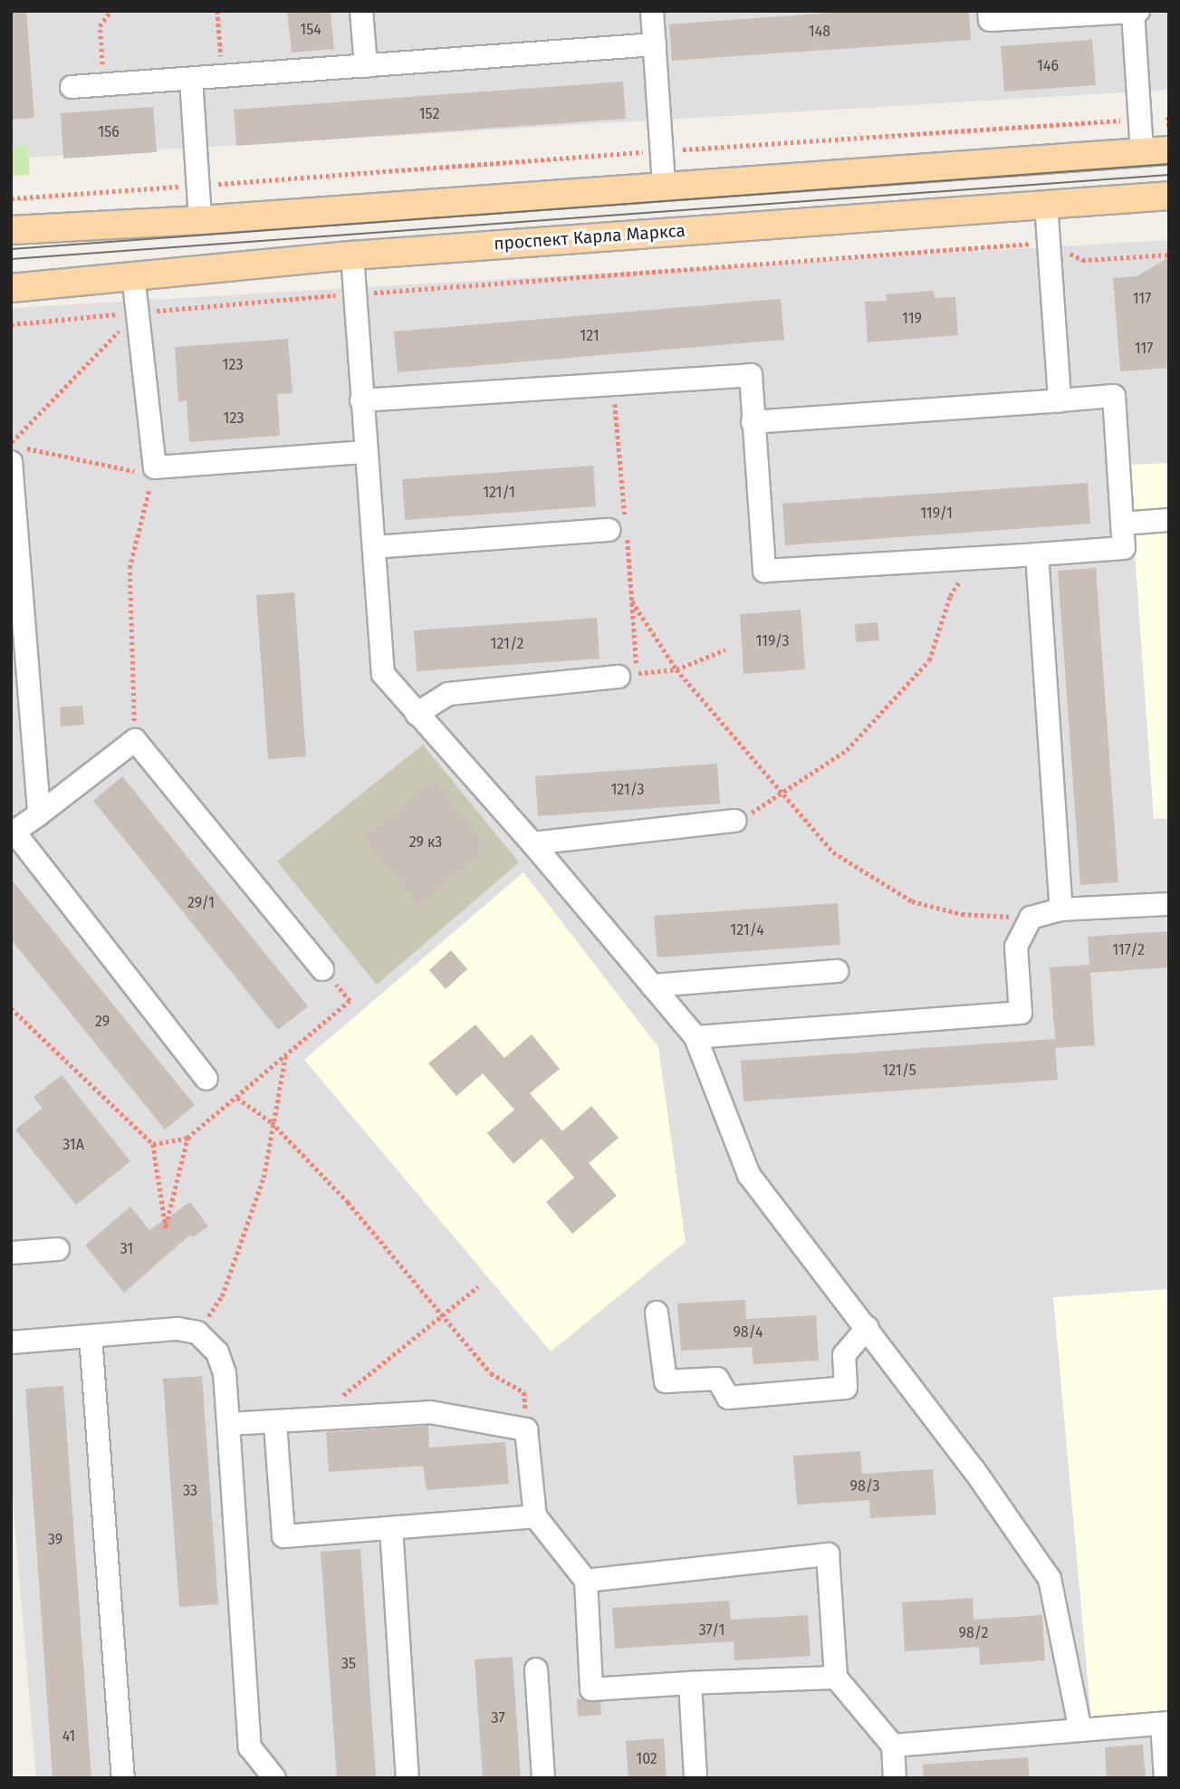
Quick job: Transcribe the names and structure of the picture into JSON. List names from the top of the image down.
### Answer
{
  "streets": {
    "main road": ["проспект Карла Маркса"]
  },
  "house_numbers": [
    "154",
    "148",
    "146",
    "152",
    "156",
    "117",
    "119",
    "121",
    "117",
    "123",
    "123",
    "121/1",
    "119/1",
    "119/3",
    "121/2",
    "121/3",
    "29 к3",
    "29/1",
    "121/4",
    "117/2",
    "29",
    "121/5",
    "31А",
    "31",
    "98/4",
    "98/3",
    "33",
    "39",
    "37/1",
    "98/2",
    "35",
    "37",
    "41",
    "102"
  ]
}
